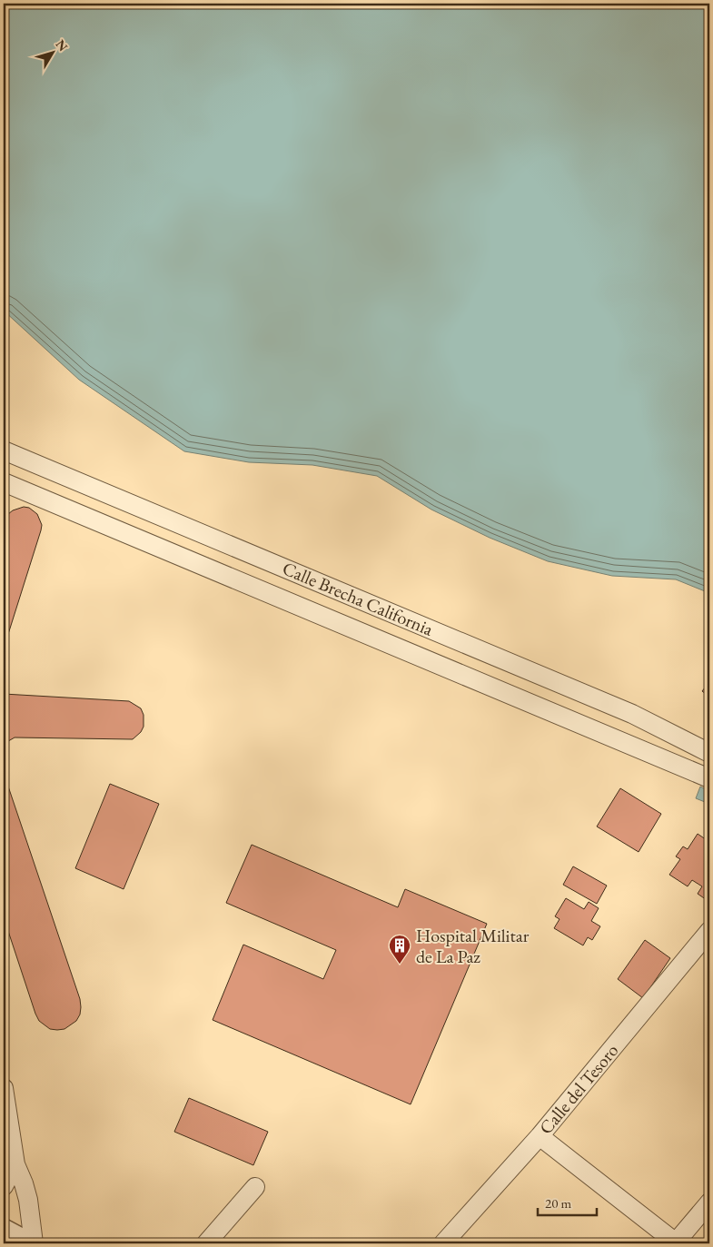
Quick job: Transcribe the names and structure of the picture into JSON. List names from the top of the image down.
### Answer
{
  "streets": {
    "street": ["Calle Brecha California", "Calle del Tesoro"]
  },
  "places": {
    "building": ["Hospital Militar de La Paz"]
  },
  "scale_bar": "20 m",
  "north": "top right"
}
